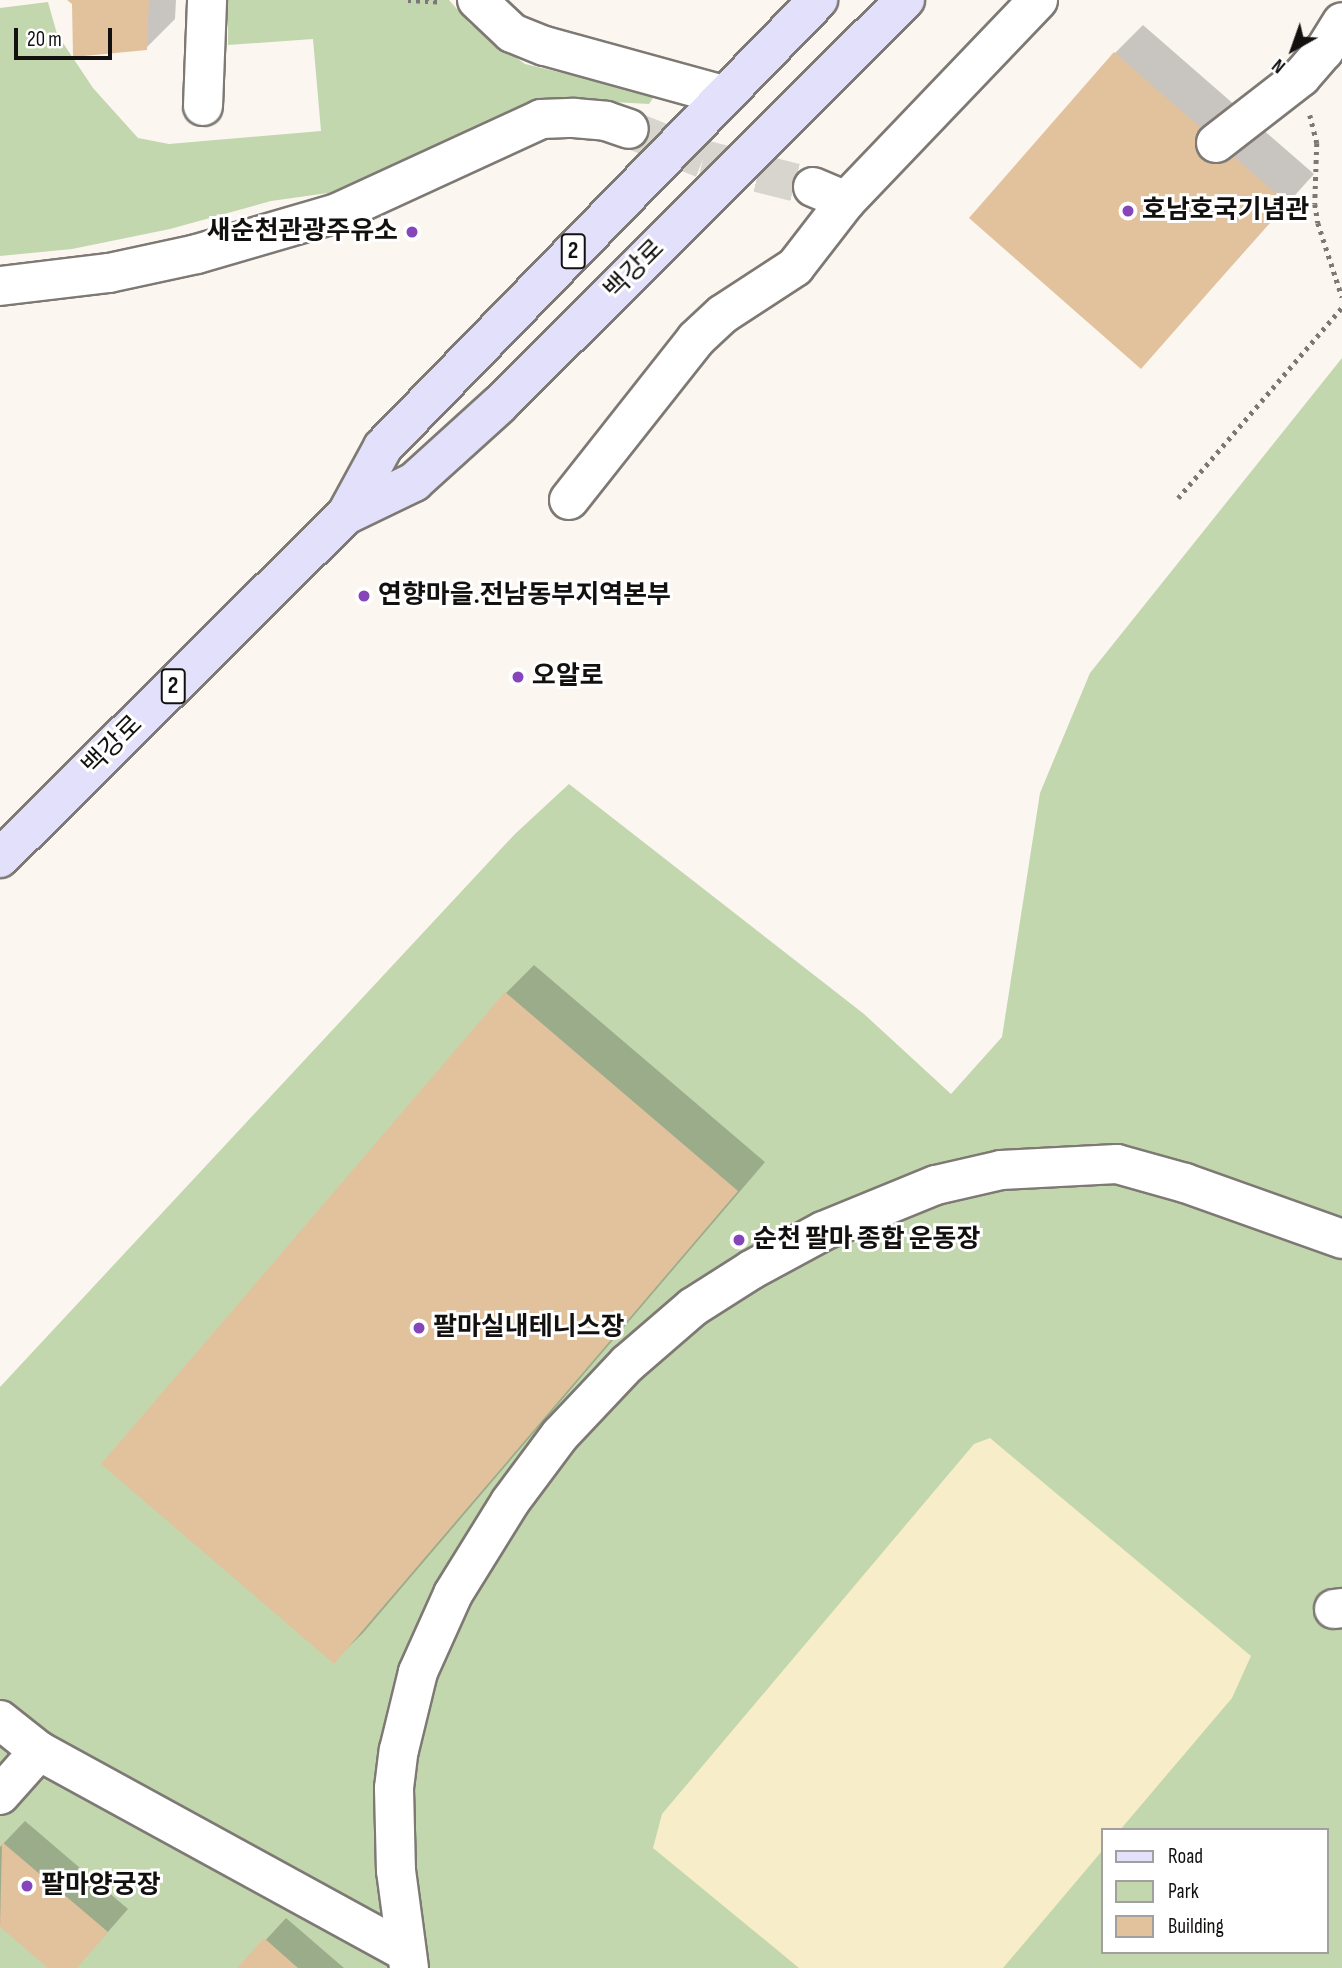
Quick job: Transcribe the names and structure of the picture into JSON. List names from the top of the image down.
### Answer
{
  "streets": {
    "main road": ["2", "백강로"]
  },
  "places": [
    "호남호국기념관",
    "새순천관광주유소",
    "연향마을.전남동부지역본부",
    "오알로",
    "순천 팔마 종합 운동장",
    "팔마실내테니스장",
    "팔마양궁장"
  ],
  "legend": ["Road", "Park", "Building"],
  "scale_bar": "20 m",
  "north": "bottom left"
}
